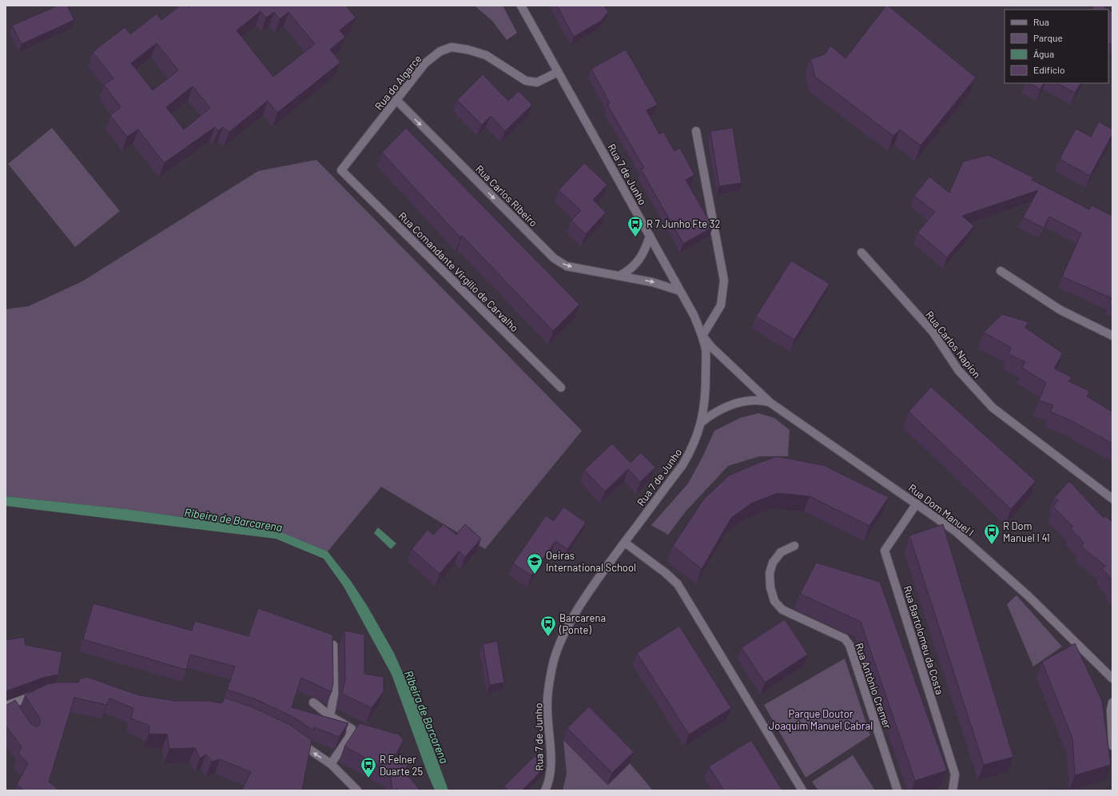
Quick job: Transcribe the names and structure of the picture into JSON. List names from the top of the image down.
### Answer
{
  "streets": {
    "street": [
      "Rua do Algarce",
      "Rua 7 de Junho",
      "Rua Carlos Ribeiro",
      "Rua Comandante Virgílio de Carvalho",
      "Rua Carlos Napion",
      "Rua Dom Manuel I",
      "Rua Bartolomeu da Costa",
      "Rua António Cremer"
    ]
  },
  "crossings": [
    ["Rua do Algarce", "Rua 7 de Junho"],
    ["Rua do Algarce", "Rua Carlos Ribeiro"],
    ["Rua do Algarce", "Rua Comandante Virgílio de Carvalho"],
    ["Rua 7 de Junho", "Rua Carlos Ribeiro"],
    ["Rua 7 de Junho", "Rua Dom Manuel I"],
    ["Rua Dom Manuel I", "Rua Bartolomeu da Costa"]
  ],
  "one_way": ["Rua Carlos Ribeiro"],
  "water": ["Ribeira de Barcarena"],
  "parks": ["Parque Doutor Joaquim Manuel Cabral"],
  "places": {
    "bus stop": [
      "R 7 Junho Fte 32",
      "R Dom Manuel I 41",
      "Barcarena (Ponte)",
      "R Felner Duarte 25"
    ],
    "school or university": ["Oeiras International School"]
  },
  "legend": [
    "Rua",
    "Parque",
    "Água",
    "Edifício"
  ]
}
